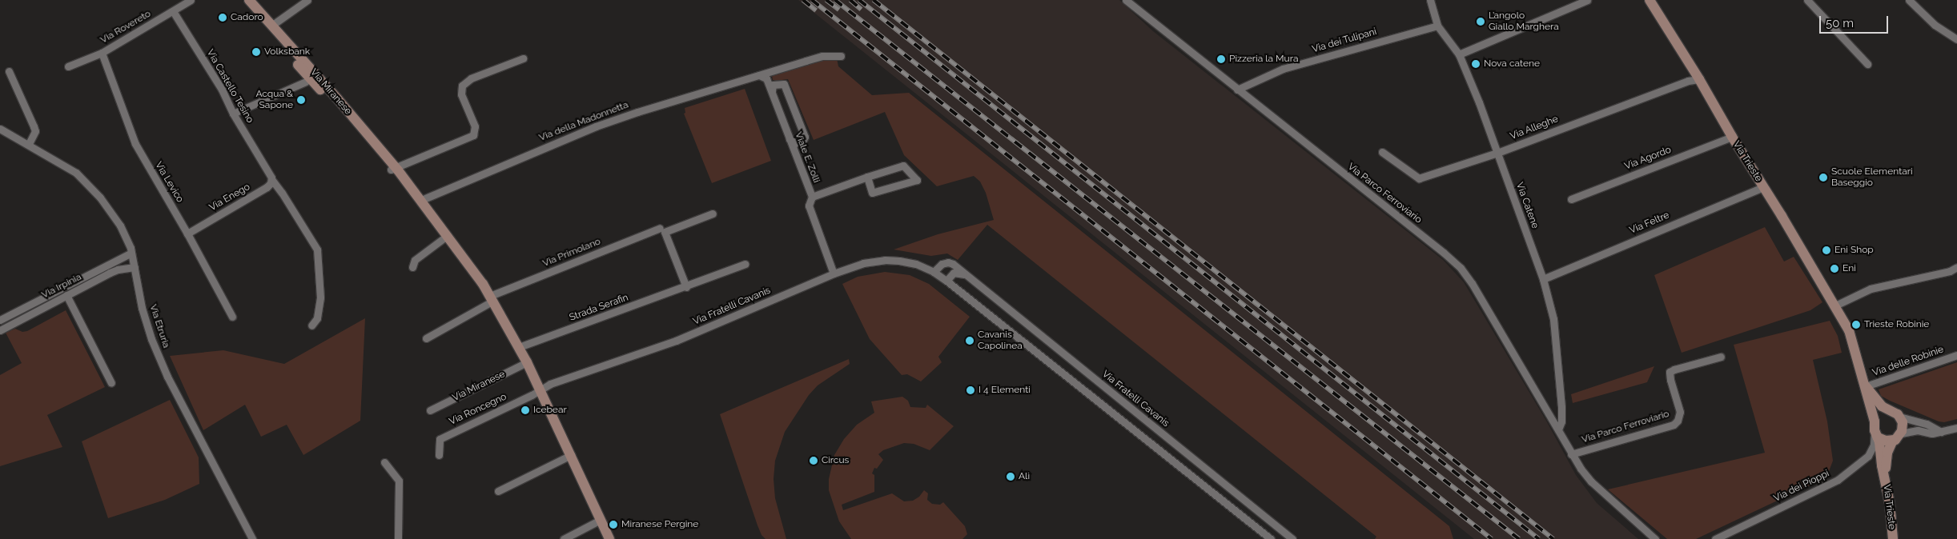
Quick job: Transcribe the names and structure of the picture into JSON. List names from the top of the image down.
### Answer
{
  "streets": {
    "street": [
      "Via Rovereto",
      "Via dei Tulipani",
      "Via Castello Tesino",
      "Via Miranese",
      "Via della Madonnetta",
      "Via Alleghe",
      "Viale E. Zolli",
      "Via Agordo",
      "Via Trieste",
      "Via Levico",
      "Via Parco Ferroviario",
      "Via Enego",
      "Via Catene",
      "Via Feltre",
      "Via Primolano",
      "Via Irpinia",
      "Via Fratelli Cavanis",
      "Strada Serafin",
      "Via Etruria",
      "Via delle Robinie",
      "Via Roncegno",
      "Via dei Pioppi"
    ]
  },
  "crossings": [
    ["Via Rovereto", "Via Castello Tesino"],
    ["Via Rovereto", "Via Levico"],
    ["Via dei Tulipani", "Via Parco Ferroviario"],
    ["Via dei Tulipani", "Via Catene"],
    ["Via Castello Tesino", "Via Enego"],
    ["Via Miranese", "Via della Madonnetta"],
    ["Via Miranese", "Via Primolano"],
    ["Via Miranese", "Via Fratelli Cavanis"],
    ["Via Miranese", "Strada Serafin"],
    ["Via Miranese", "Via Roncegno"],
    ["Via della Madonnetta", "Viale E. Zolli"],
    ["Via Alleghe", "Via Trieste"],
    ["Via Alleghe", "Via Catene"],
    ["Viale E. Zolli", "Via Fratelli Cavanis"],
    ["Via Agordo", "Via Trieste"],
    ["Via Trieste", "Via Feltre"],
    ["Via Trieste", "Via delle Robinie"],
    ["Via Trieste", "Via dei Pioppi"],
    ["Via Levico", "Via Enego"],
    ["Via Parco Ferroviario", "Via Catene"],
    ["Via Catene", "Via Feltre"],
    ["Via Irpinia", "Via Etruria"],
    ["Via Fratelli Cavanis", "Via Roncegno"]
  ],
  "places": [
    "Cadoro",
    "L’angolo Giallo Marghera",
    "Volksbank",
    "Pizzeria la Mura",
    "Nova catene",
    "Acqua & Sapone",
    "Scuole Elementari Baseggio",
    "Eni Shop",
    "Eni",
    "Trieste Robinie",
    "Cavanis Capolinea",
    "I 4 Elementi",
    "Icebear",
    "Circus",
    "Alì",
    "Miranese Pergine"
  ],
  "scale_bar": "50 m"
}
